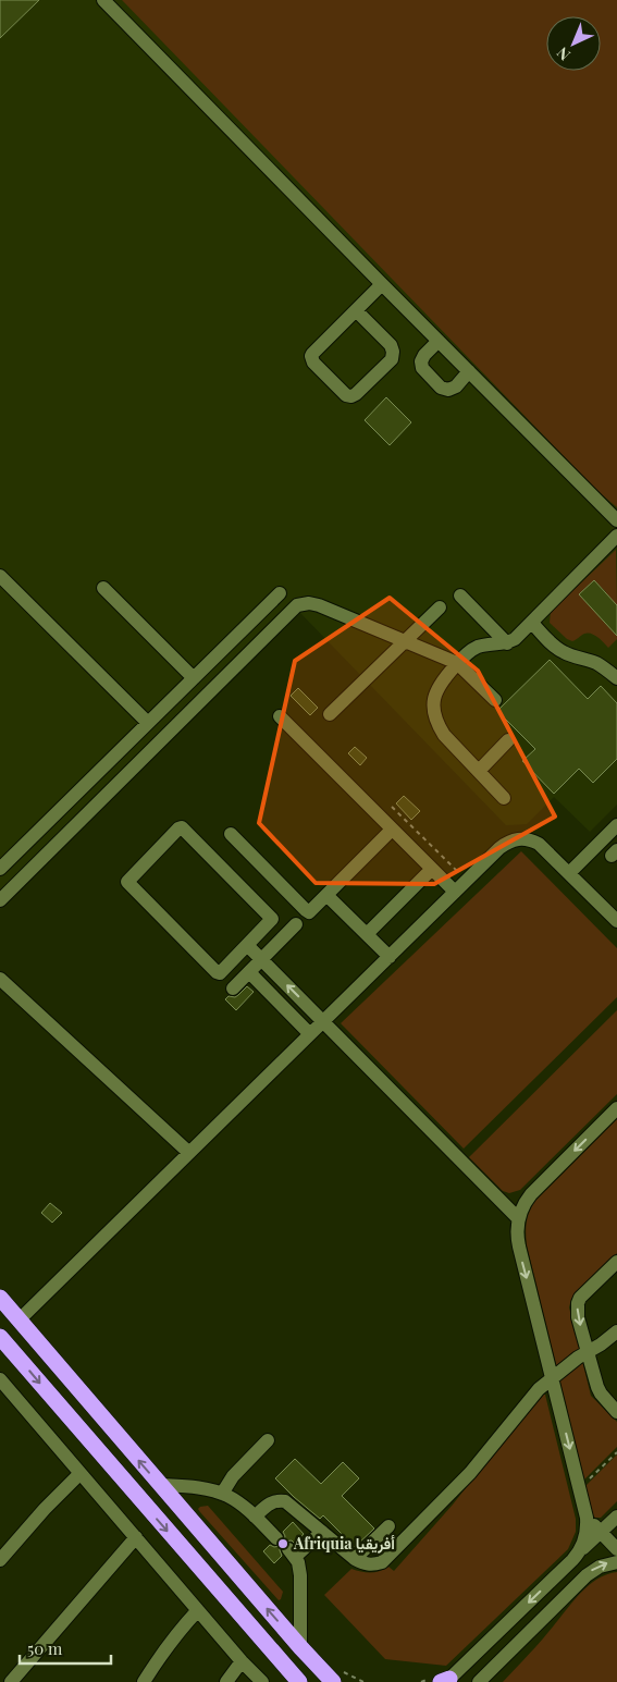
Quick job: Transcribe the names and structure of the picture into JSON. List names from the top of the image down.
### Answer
{
  "places": ["Afriquia أفريقيا"],
  "scale_bar": "50 m",
  "north": "bottom left"
}
